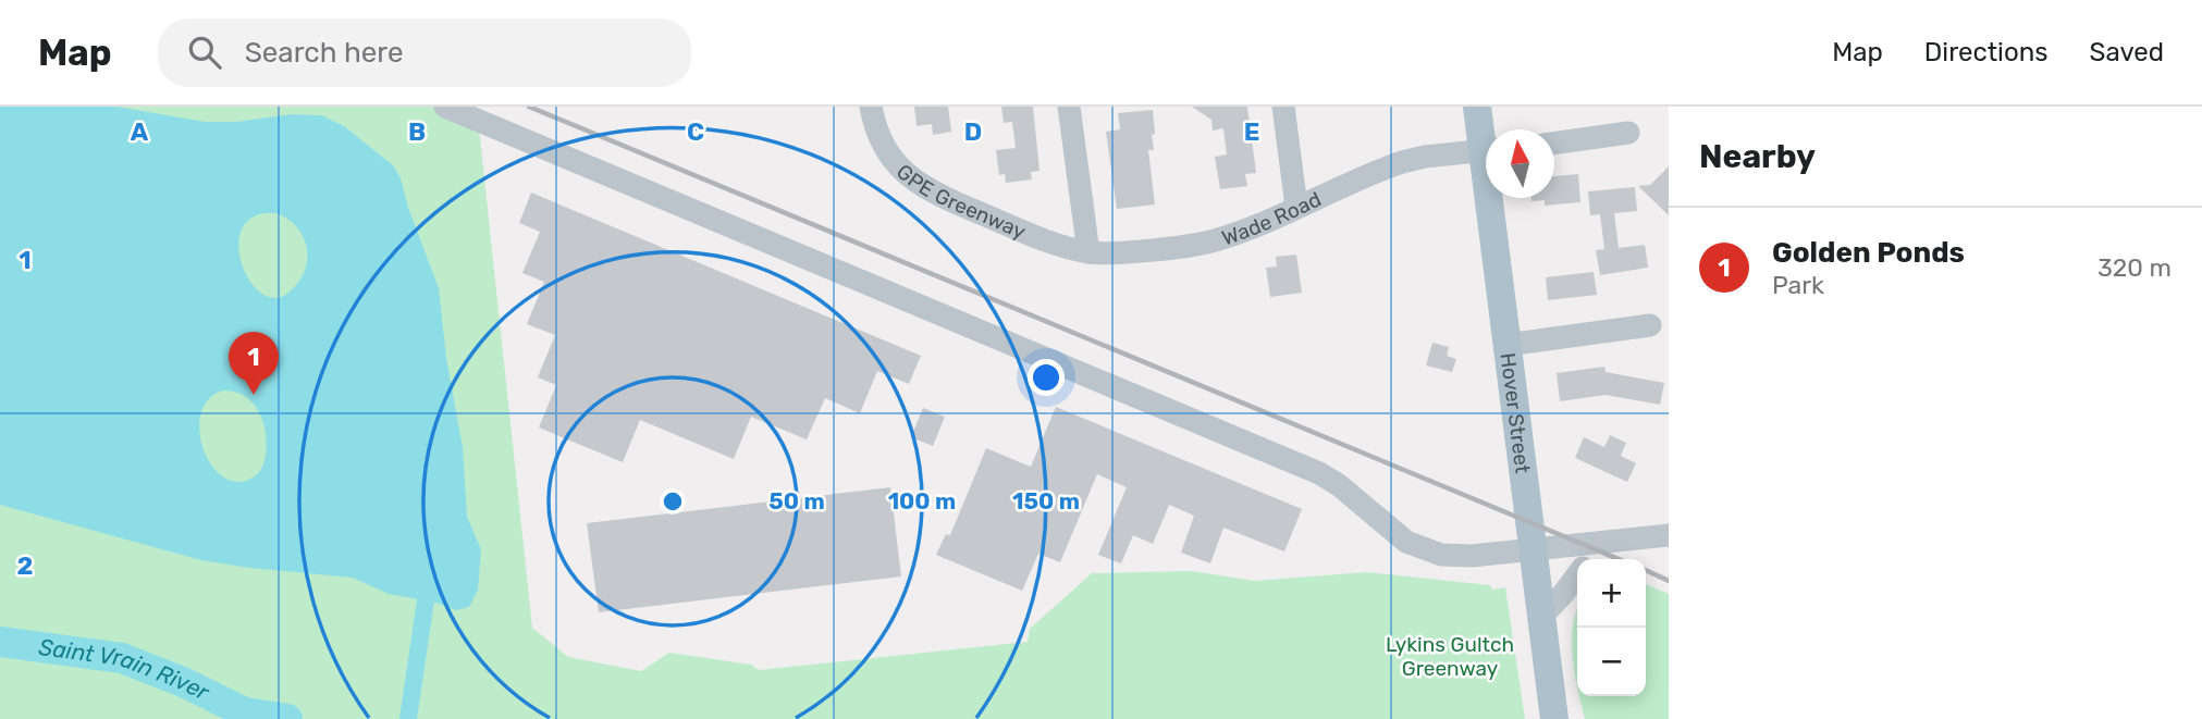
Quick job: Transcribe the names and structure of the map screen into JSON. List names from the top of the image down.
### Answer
{
  "streets": {
    "main road": ["Hover Street"],
    "street": ["GPE Greenway", "Wade Road"]
  },
  "crossings": [
    ["GPE Greenway", "Wade Road"]
  ],
  "water": ["Saint Vrain River"],
  "parks": ["Lykins Gultch Greenway"],
  "north": "top",
  "page": {
    "header": "Map",
    "search": "Search here",
    "nav": ["Map", "Directions", "Saved"],
    "heading": "Nearby",
    "list": [
      {
        "mark": "1",
        "name": "Golden Ponds",
        "note": "Park",
        "value": "320 m"
      }
    ],
    "pins": "1",
    "map_buttons": ["+", "−"]
  },
  "grid": {
    "columns": [
      "A",
      "B",
      "C",
      "D",
      "E"
    ],
    "rows": ["1", "2"]
  },
  "rings": ["50 m", "100 m", "150 m"]
}
